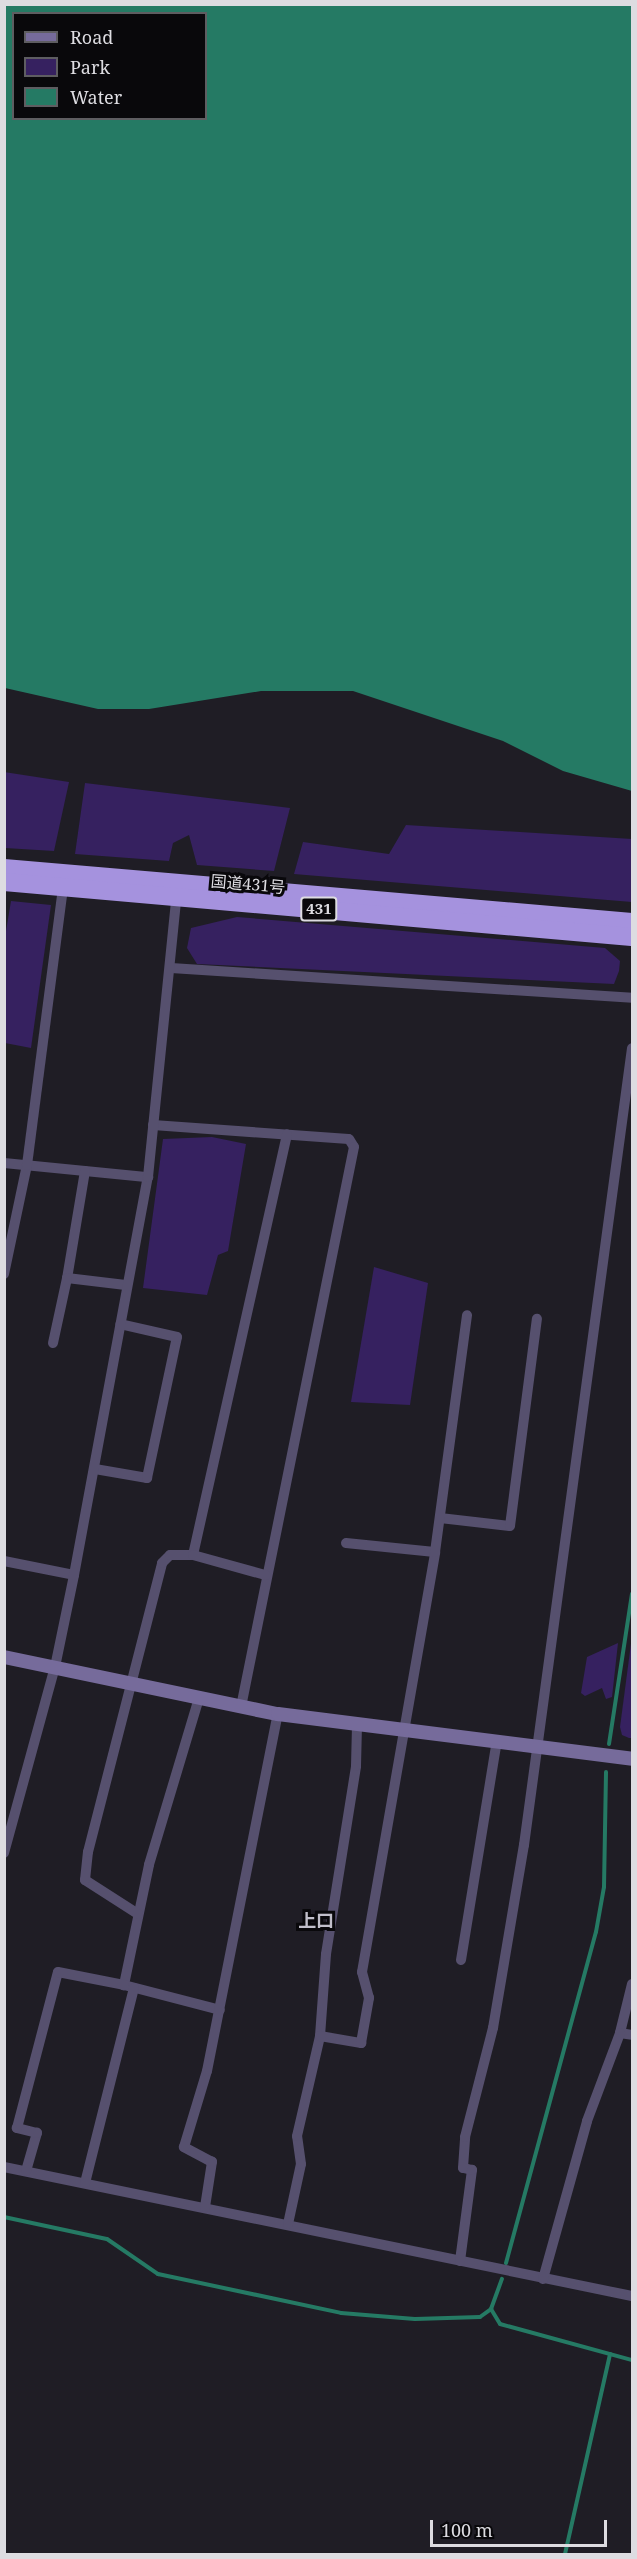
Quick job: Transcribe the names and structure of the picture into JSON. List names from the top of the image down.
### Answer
{
  "streets": {
    "highway": ["国道431号", "431"]
  },
  "districts": ["上口"],
  "legend": ["Road", "Park", "Water"],
  "scale_bar": "100 m"
}
